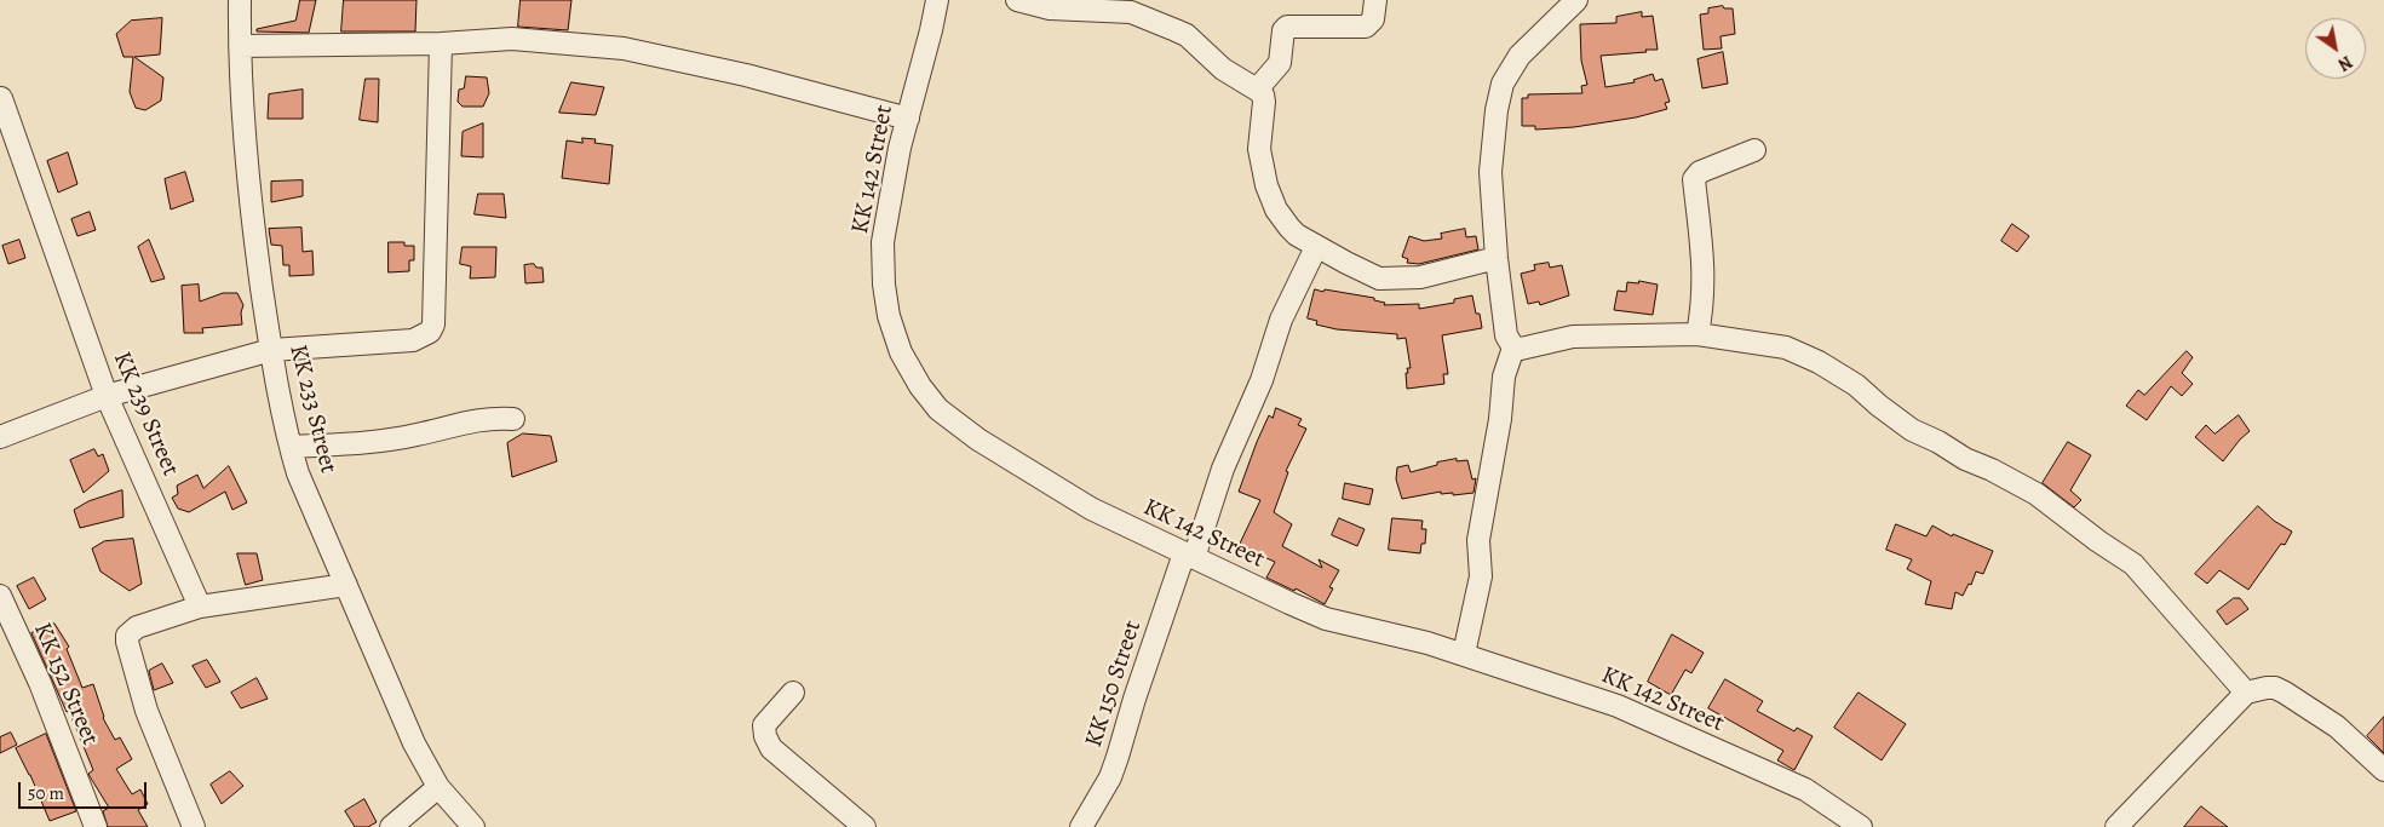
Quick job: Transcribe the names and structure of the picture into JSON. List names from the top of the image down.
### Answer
{
  "streets": {
    "street": [
      "KK 142 Street",
      "KK 233 Street",
      "KK 239 Street",
      "KK 152 Street",
      "KK 150 Street"
    ]
  },
  "crossings": [
    ["KK 142 Street", "KK 150 Street"]
  ],
  "scale_bar": "50 m",
  "north": "bottom right"
}
